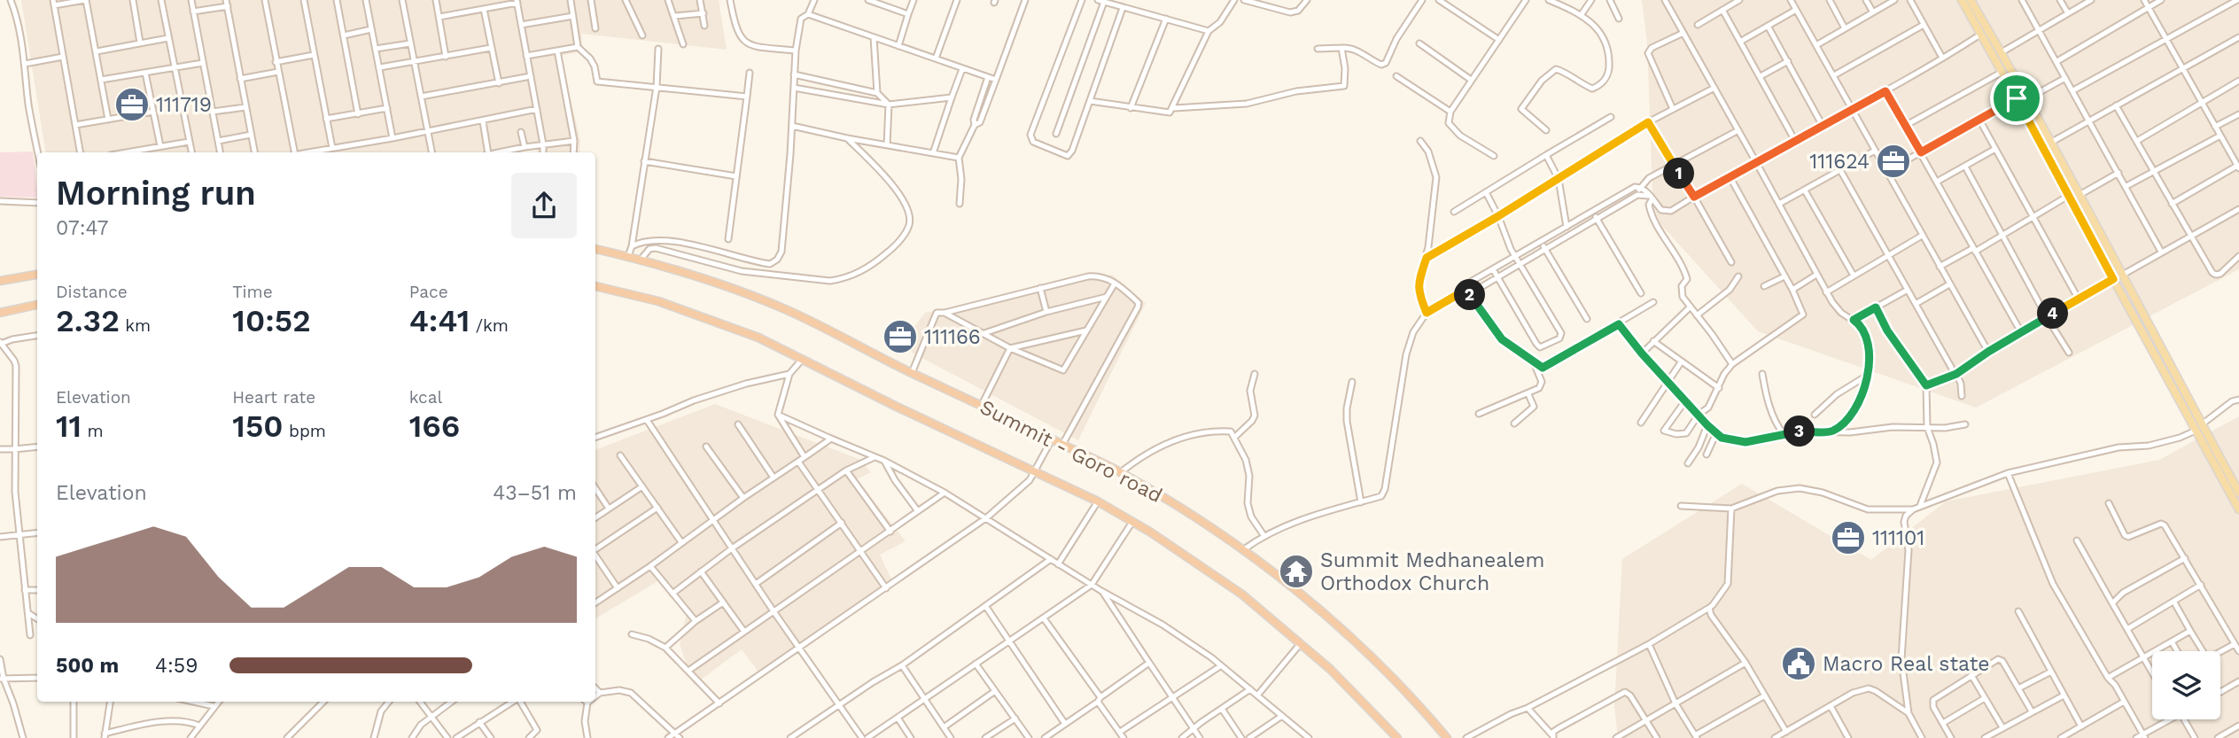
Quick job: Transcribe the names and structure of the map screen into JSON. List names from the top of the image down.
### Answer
{
  "streets": {
    "highway": ["Summit - Goro road"]
  },
  "places": {
    "office": [
      "111719",
      "111624",
      "111166",
      "111101"
    ],
    "temple": ["Summit Medhanealem Orthodox Church"],
    "public building": ["Macro Real state"]
  },
  "page": {
    "heading": ["Morning run", "07:47"],
    "pins": [
      "1",
      "2",
      "4",
      "3"
    ],
    "stats": [
      ["Distance", "2.32 km"],
      ["Time", "10:52"],
      ["Pace", "4:41 /km"],
      ["Elevation", "11 m"],
      ["Heart rate", "150 bpm"],
      ["kcal", "166"]
    ],
    "chart": ["Elevation", "43–51 m"],
    "list": [
      {
        "name": "500 m",
        "note": "4:59"
      }
    ]
  }
}
